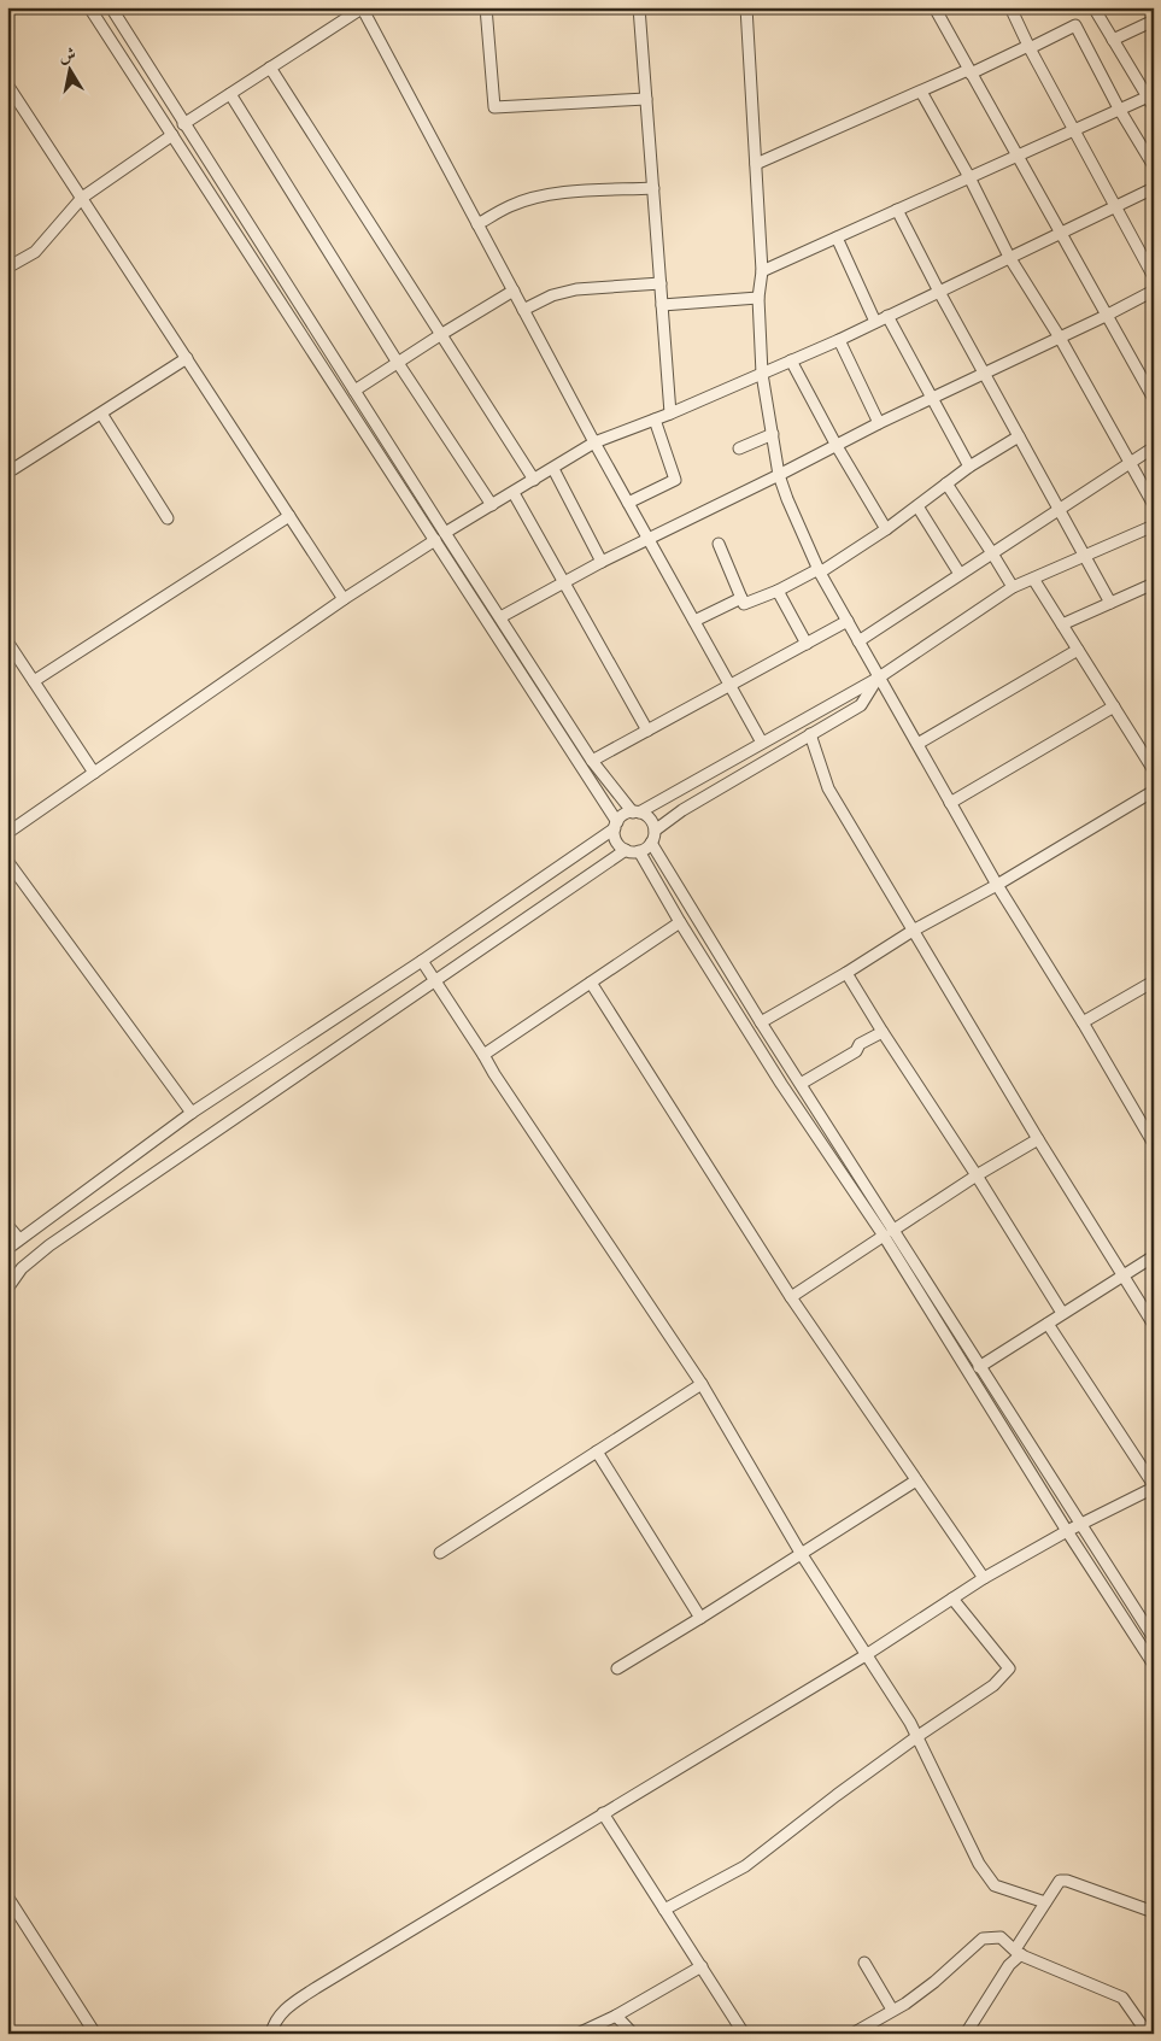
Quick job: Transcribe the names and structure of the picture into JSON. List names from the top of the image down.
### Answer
{
  "north": "top"
}
